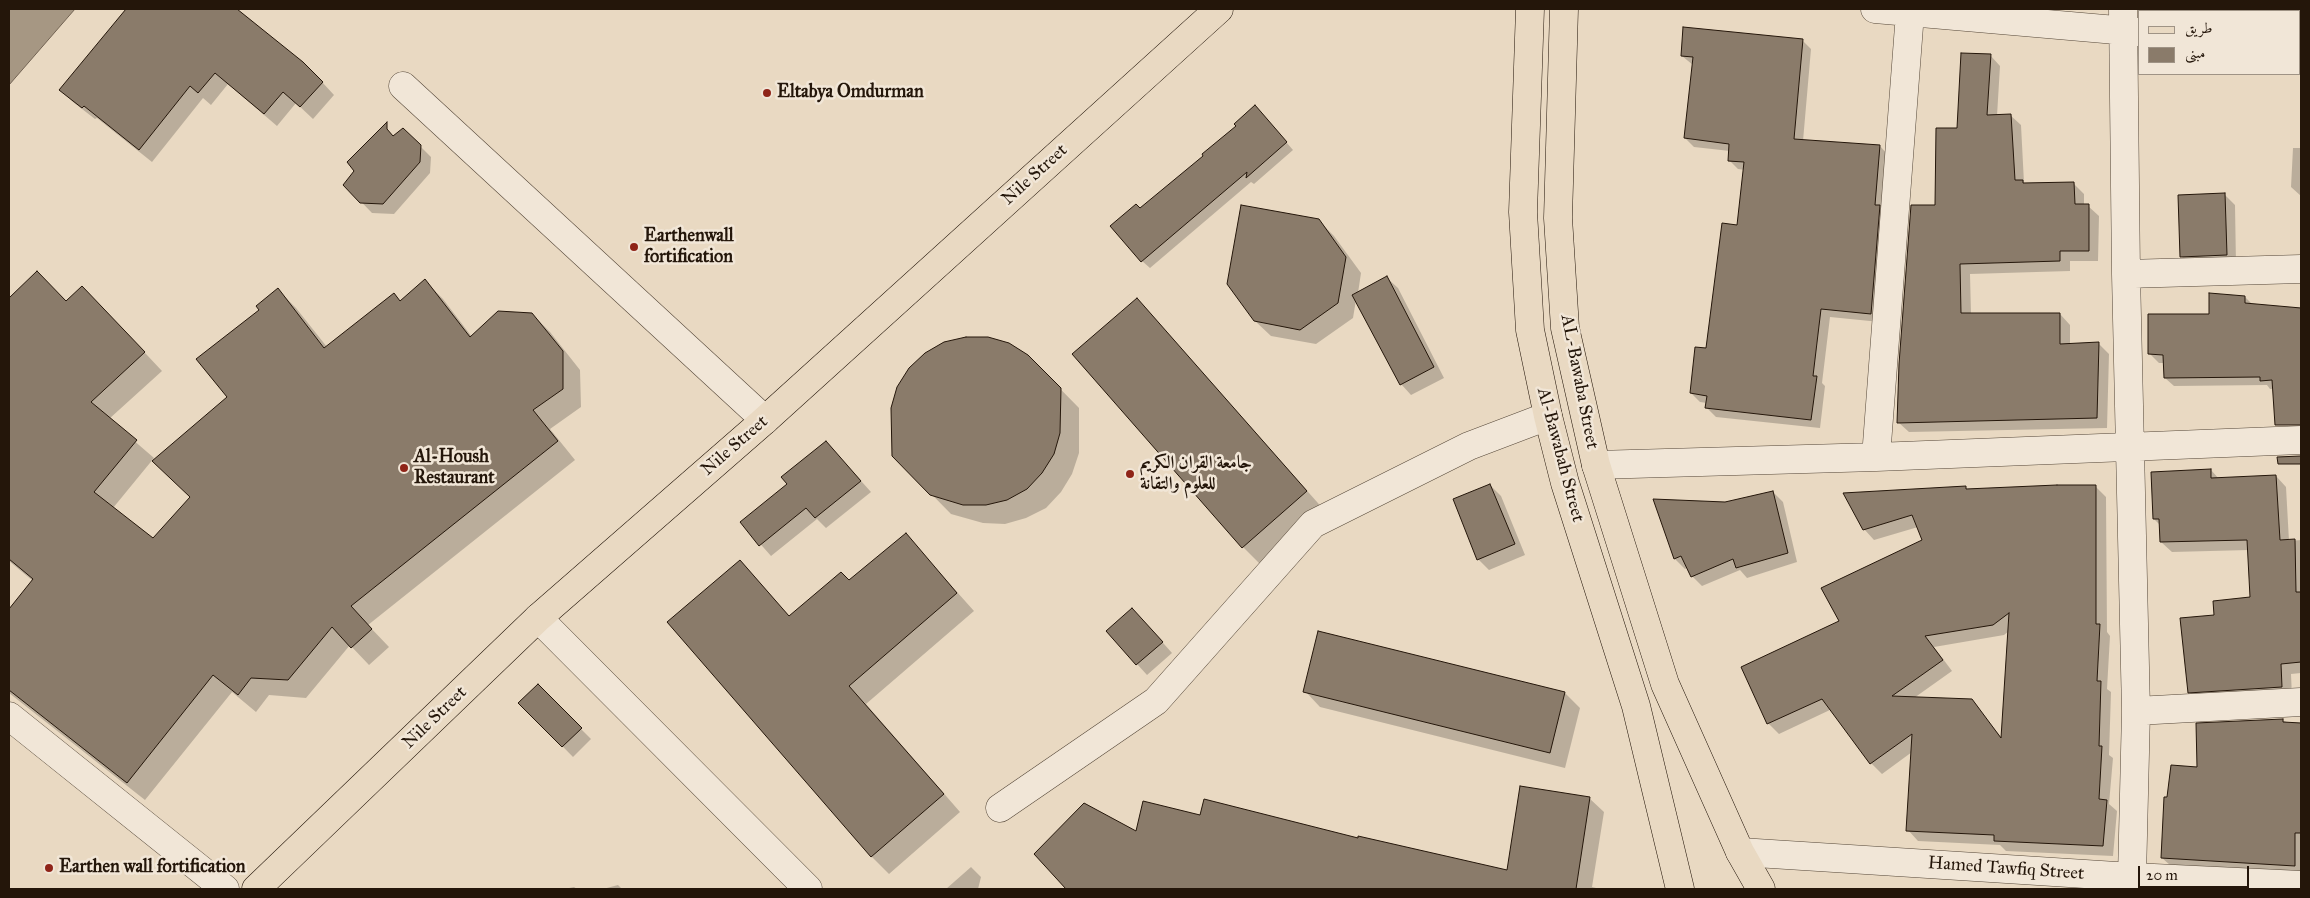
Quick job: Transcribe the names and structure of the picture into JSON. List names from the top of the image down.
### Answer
{
  "streets": {
    "main road": ["Nile Street", "AL-Bawaba Street", "Al-Bawabah Street"],
    "street": ["Hamed Tawfiq Street"]
  },
  "crossings": [
    ["AL-Bawaba Street", "Hamed Tawfiq Street"]
  ],
  "places": [
    "Eltabya Omdurman",
    "Earthenwall fortification",
    "Al-Housh Restaurant",
    "جامعة القران الكريم للعلوم والتقانة",
    "Earthen wall fortification"
  ],
  "legend": ["طريق", "مبنى"],
  "scale_bar": "20 m"
}
